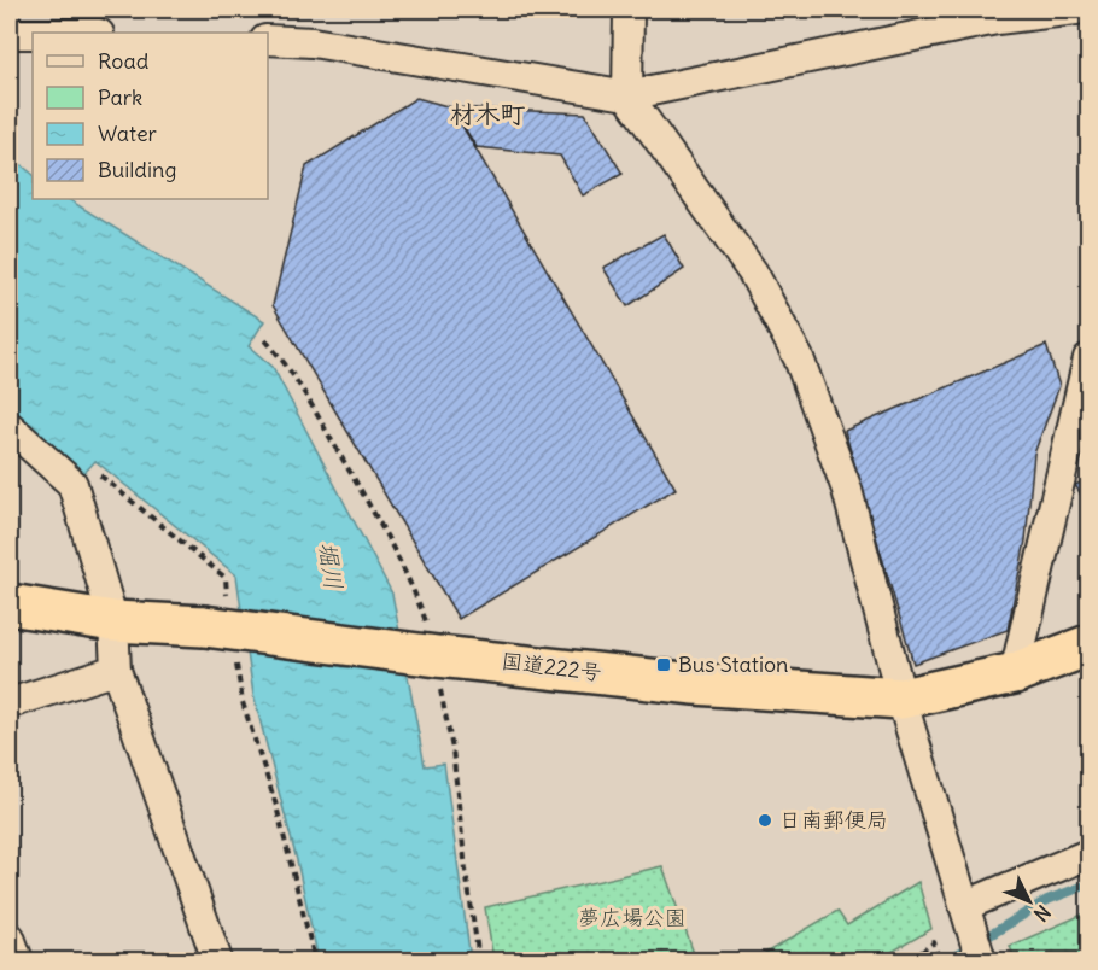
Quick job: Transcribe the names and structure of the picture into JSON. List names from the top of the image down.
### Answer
{
  "streets": {
    "highway": ["国道222号"]
  },
  "districts": ["材木町"],
  "water": ["堀川"],
  "parks": ["夢広場公園"],
  "places": {
    "transit": ["Bus Station"],
    "other": ["日南郵便局"]
  },
  "legend": [
    "Road",
    "Park",
    "Water",
    "Building"
  ],
  "north": "bottom right"
}
